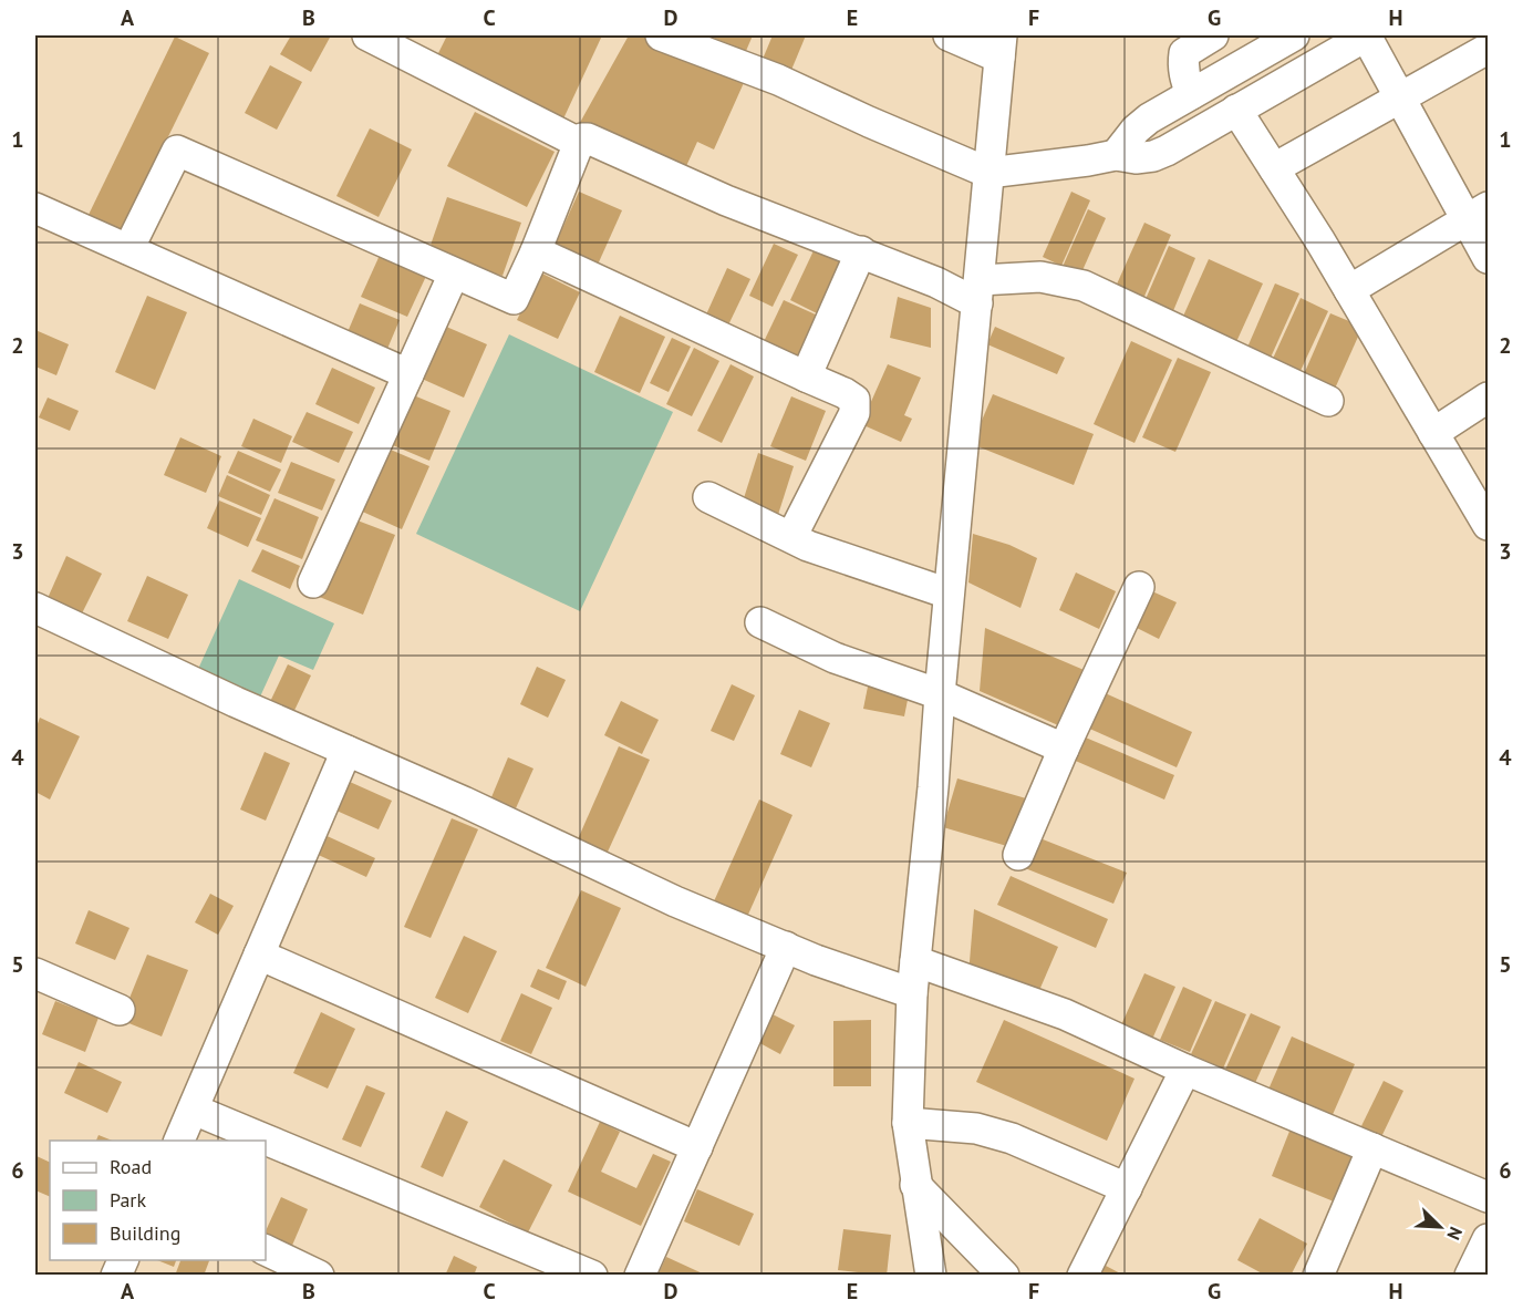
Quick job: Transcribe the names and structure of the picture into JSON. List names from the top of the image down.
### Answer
{
  "legend": ["Road", "Park", "Building"],
  "north": "bottom right",
  "grid": {
    "columns": [
      "A",
      "B",
      "C",
      "D",
      "E",
      "F",
      "G",
      "H"
    ],
    "rows": [
      "1",
      "2",
      "3",
      "4",
      "5",
      "6"
    ]
  }
}
